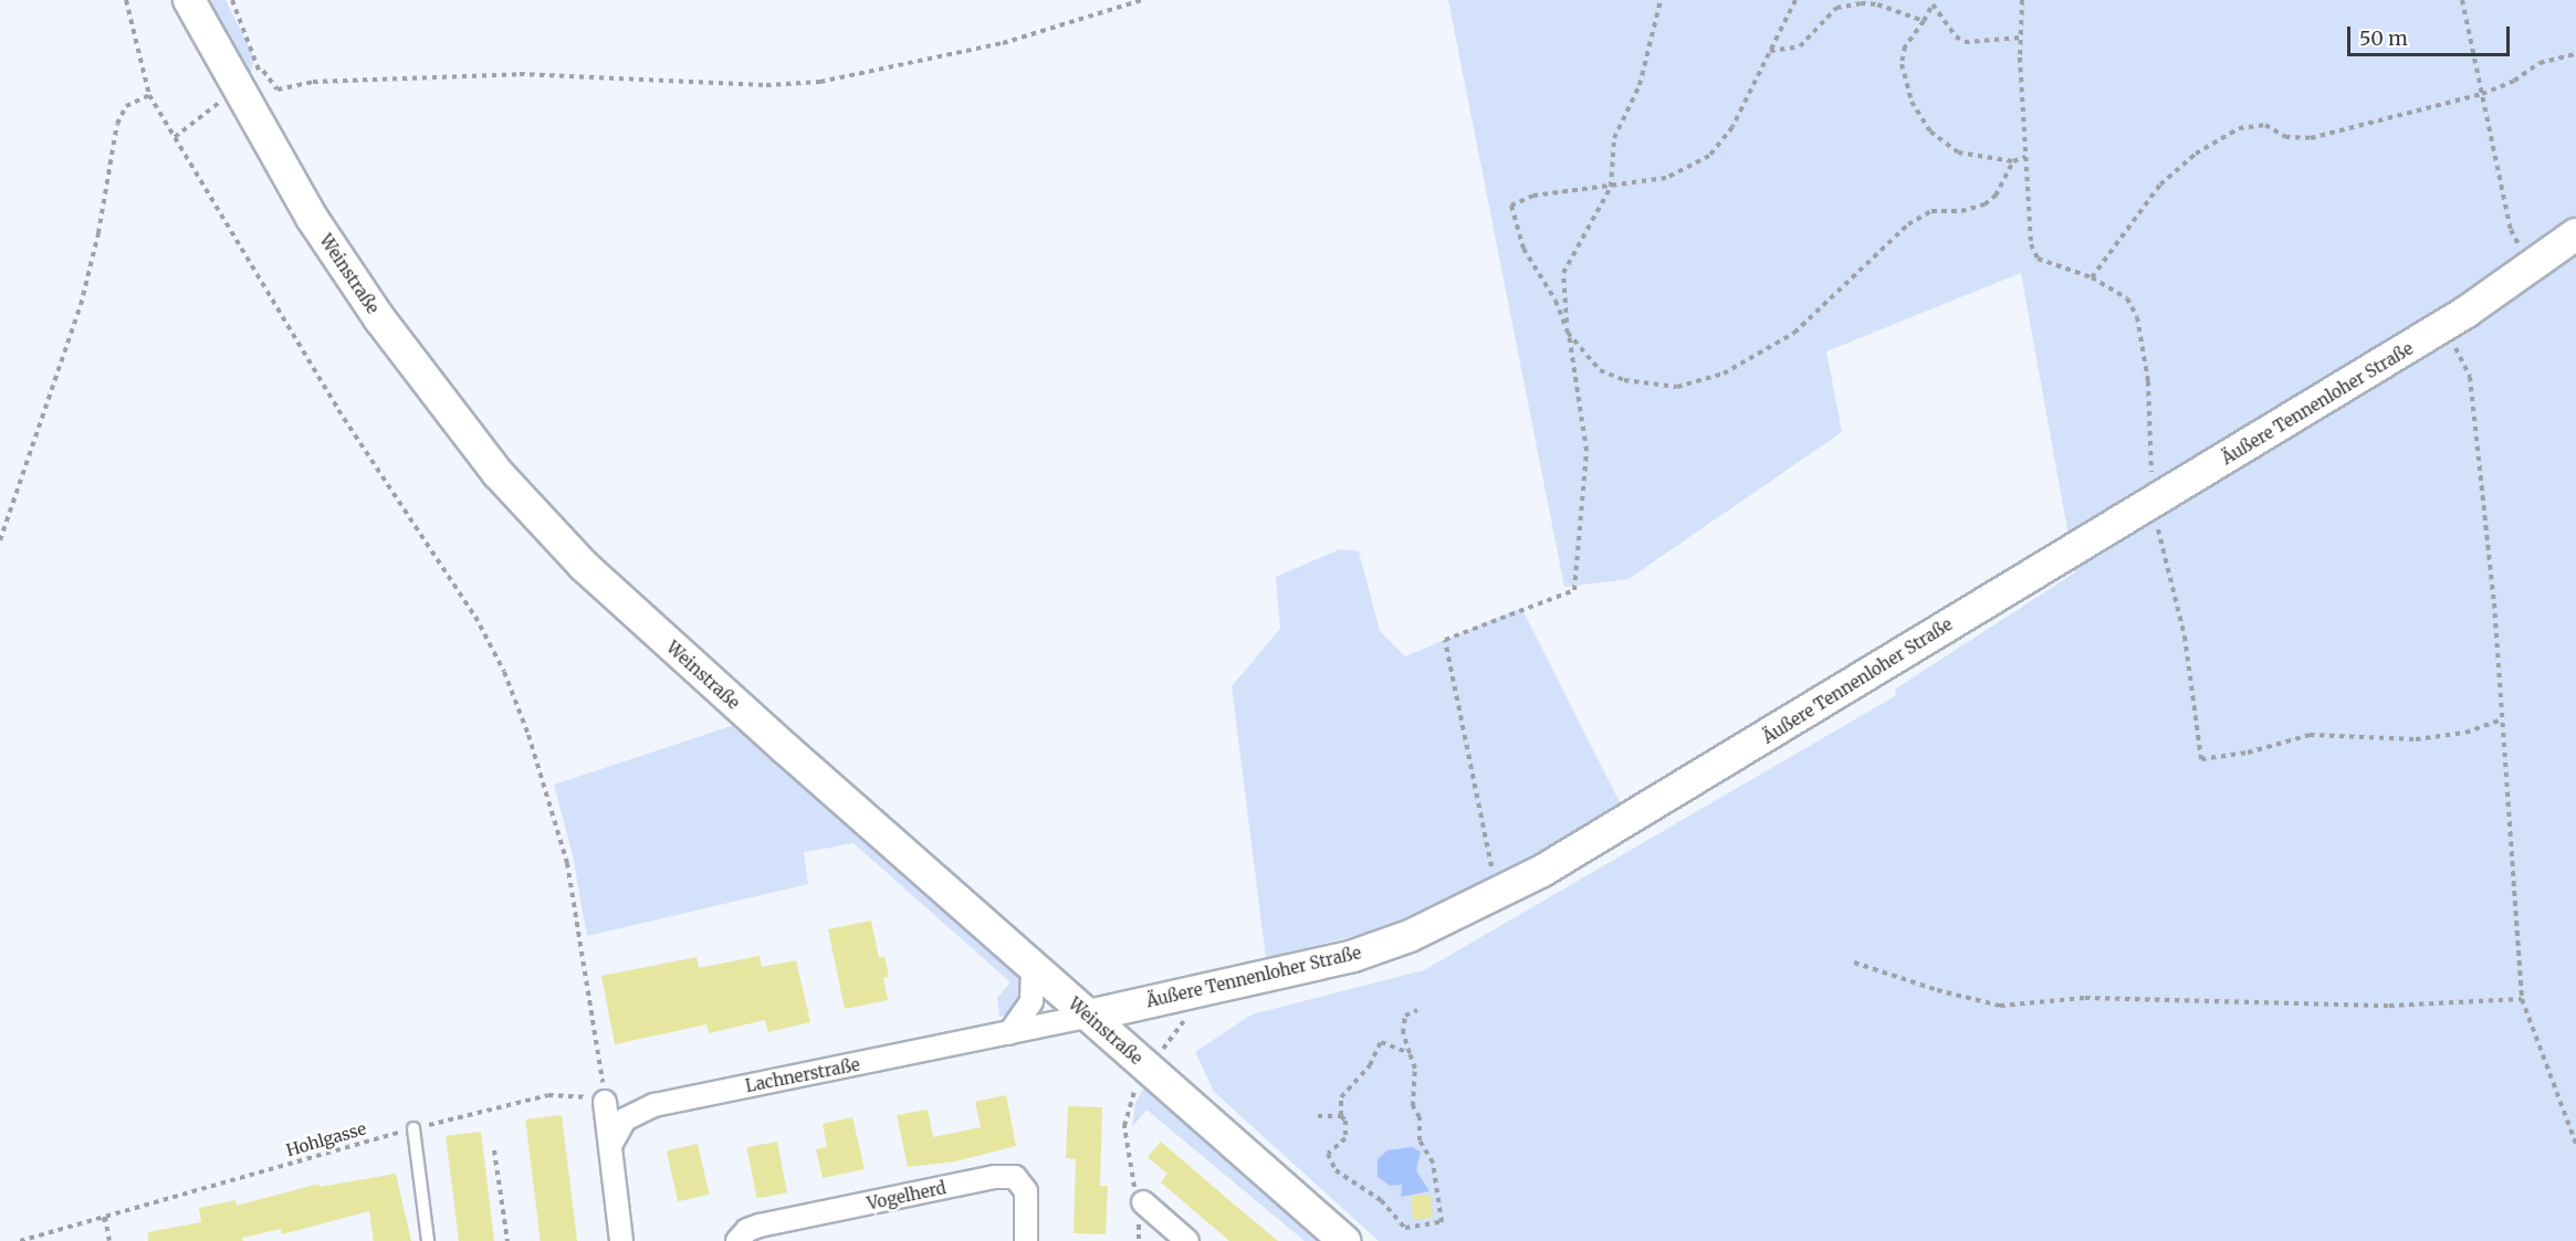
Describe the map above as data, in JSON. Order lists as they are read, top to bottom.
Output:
{
  "streets": {
    "main road": ["Weinstraße", "Äußere Tennenloher Straße"],
    "street": ["Lachnerstraße", "Vogelherd"],
    "path": ["Hohlgasse"]
  },
  "crossings": [
    ["Weinstraße", "Äußere Tennenloher Straße"],
    ["Weinstraße", "Lachnerstraße"],
    ["Äußere Tennenloher Straße", "Lachnerstraße"]
  ],
  "scale_bar": "50 m"
}
